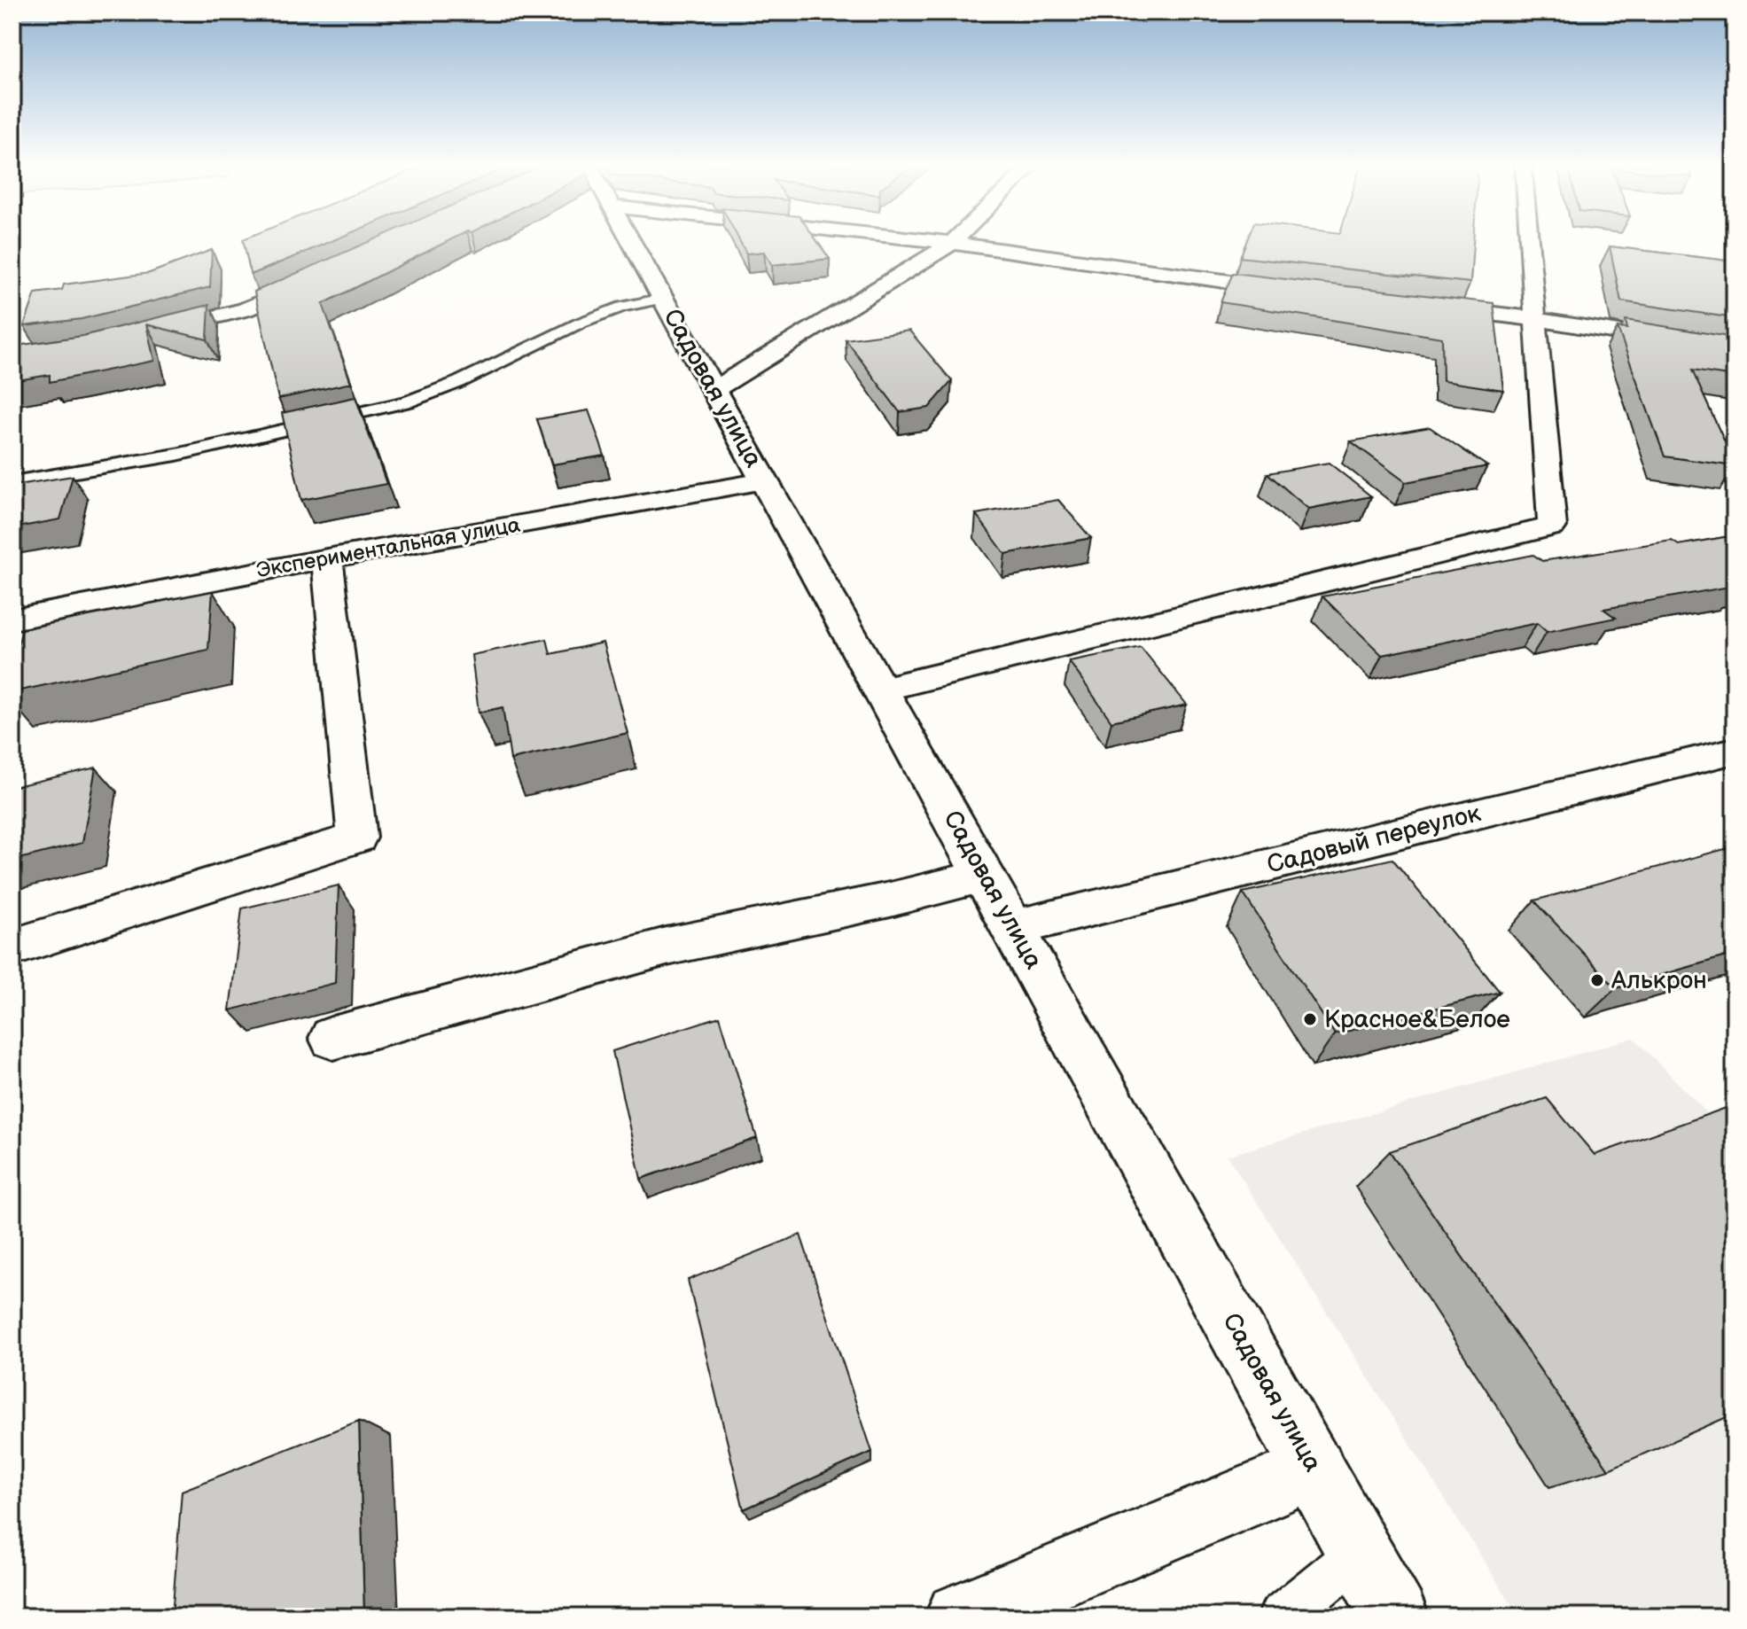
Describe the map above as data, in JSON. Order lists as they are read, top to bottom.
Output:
{
  "streets": {
    "street": ["Садовая улица", "Экспериментальная улица", "Садовый переулок"]
  },
  "crossings": [
    ["Садовая улица", "Экспериментальная улица"],
    ["Садовая улица", "Садовый переулок"]
  ],
  "places": ["Алькрон", "Красное&Белое"]
}
